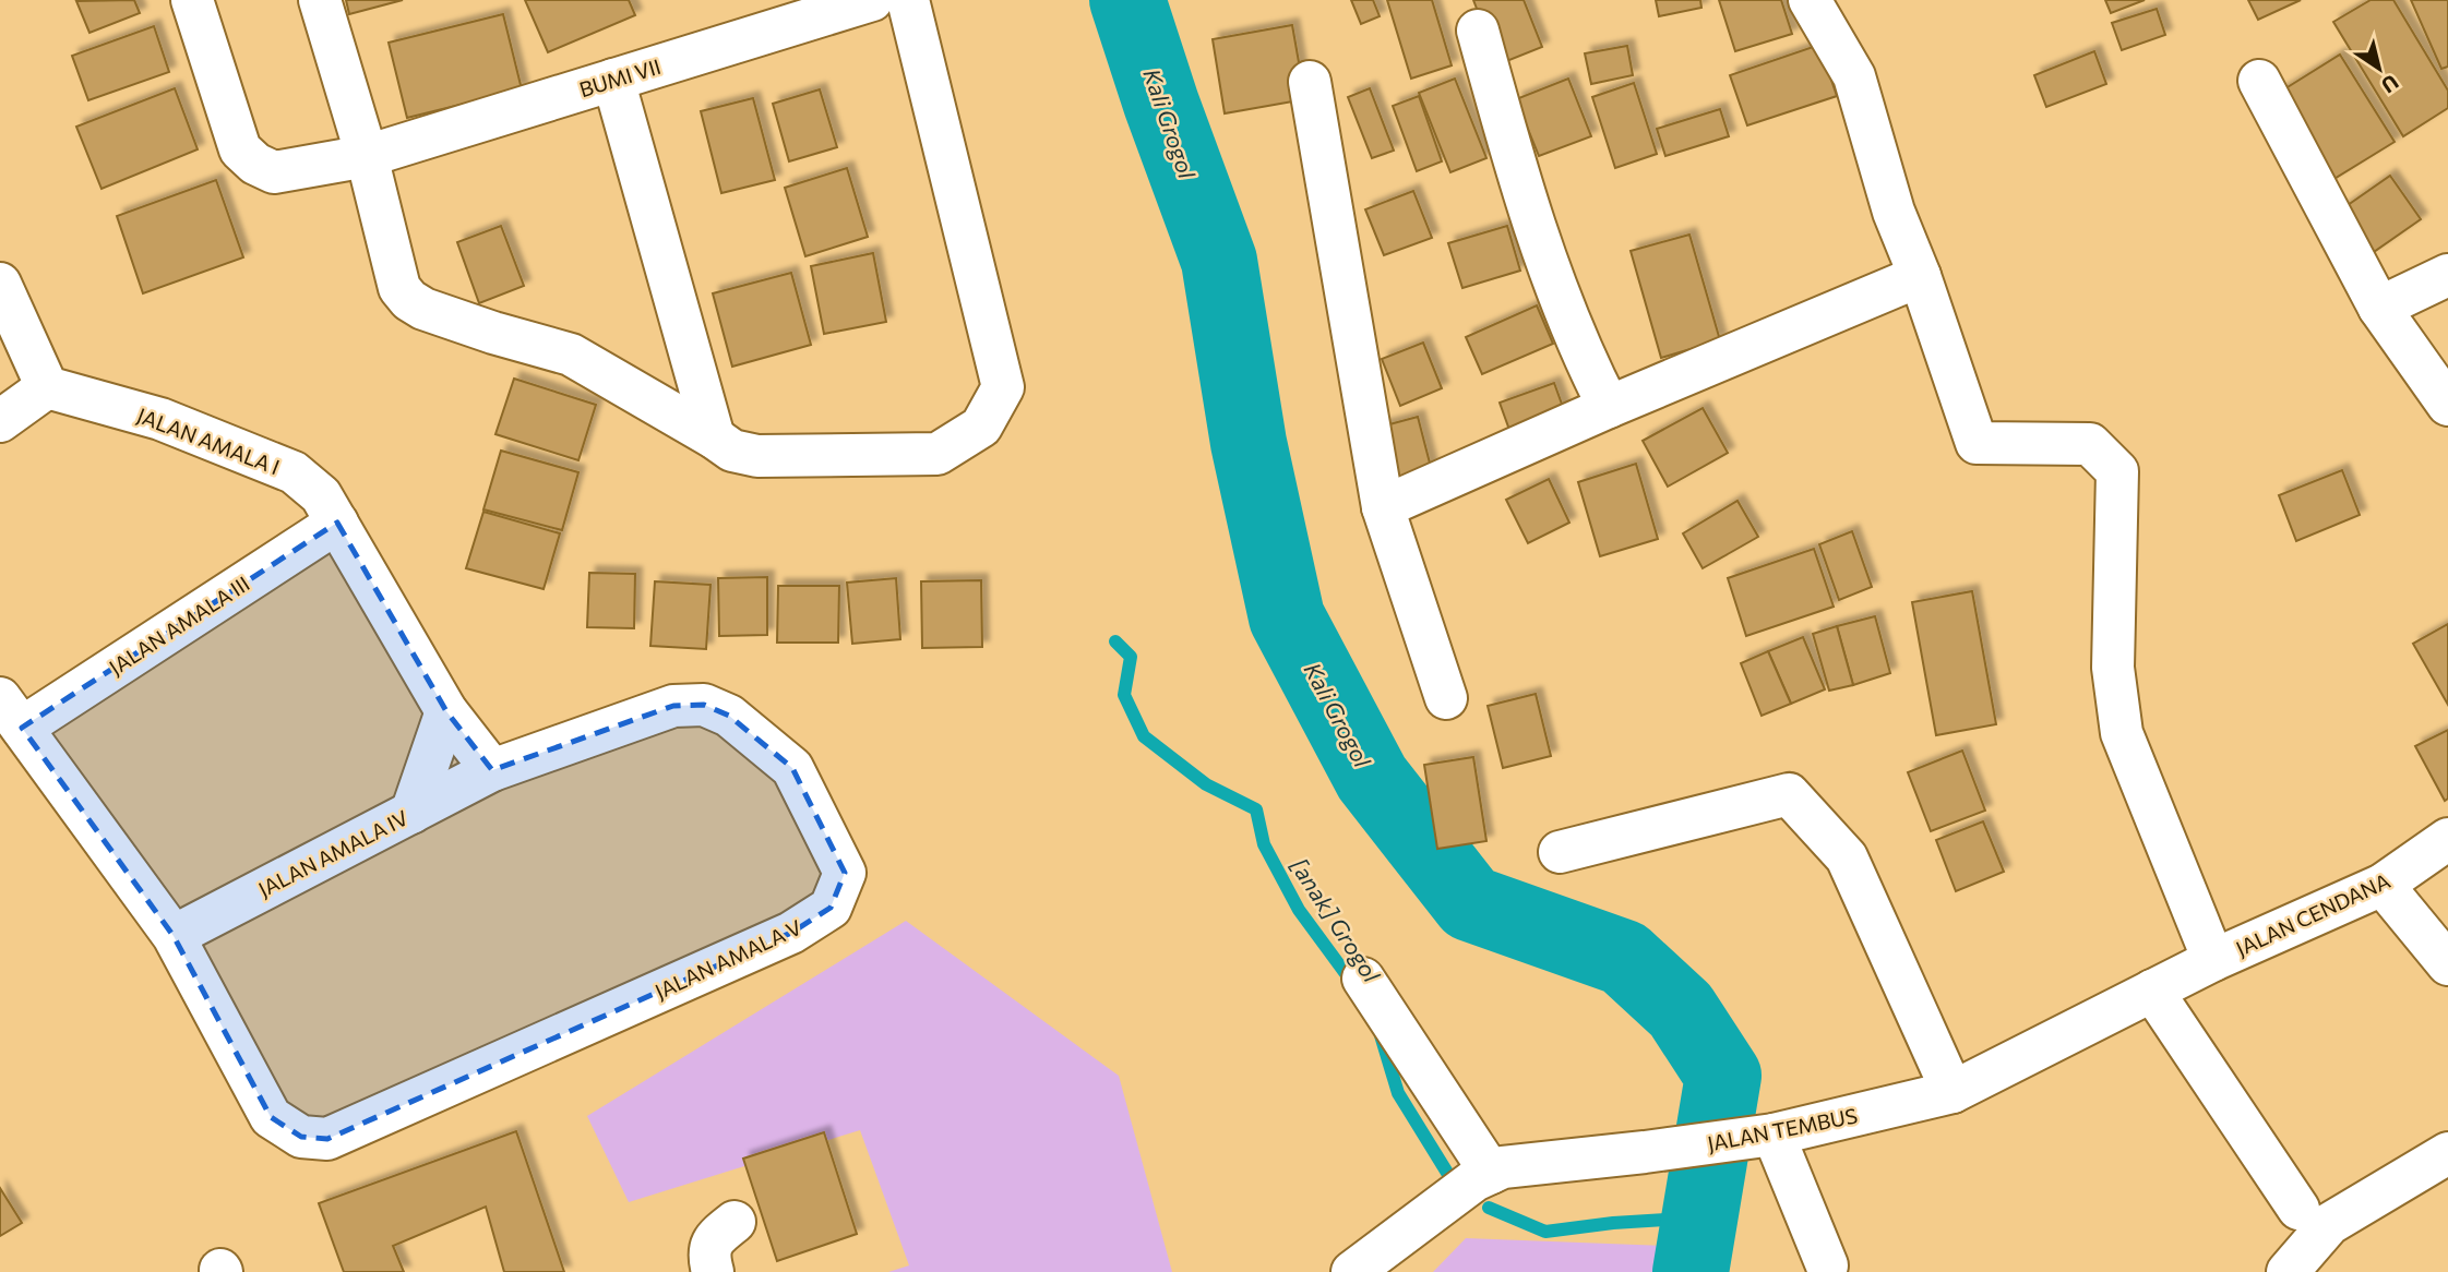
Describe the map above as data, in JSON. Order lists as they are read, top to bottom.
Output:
{
  "streets": {
    "street": [
      "BUMI VII",
      "JALAN AMALA I",
      "JALAN AMALA III",
      "JALAN AMALA IV",
      "JALAN CENDANA",
      "JALAN AMALA V",
      "JALAN TEMBUS"
    ]
  },
  "crossings": [
    ["JALAN AMALA I", "JALAN AMALA III"],
    ["JALAN AMALA I", "JALAN AMALA IV"],
    ["JALAN AMALA I", "JALAN AMALA V"],
    ["JALAN AMALA IV", "JALAN AMALA V"],
    ["JALAN CENDANA", "JALAN TEMBUS"]
  ],
  "water": ["Kali Grogol", "[anak] Grogol"],
  "north": "bottom right"
}
